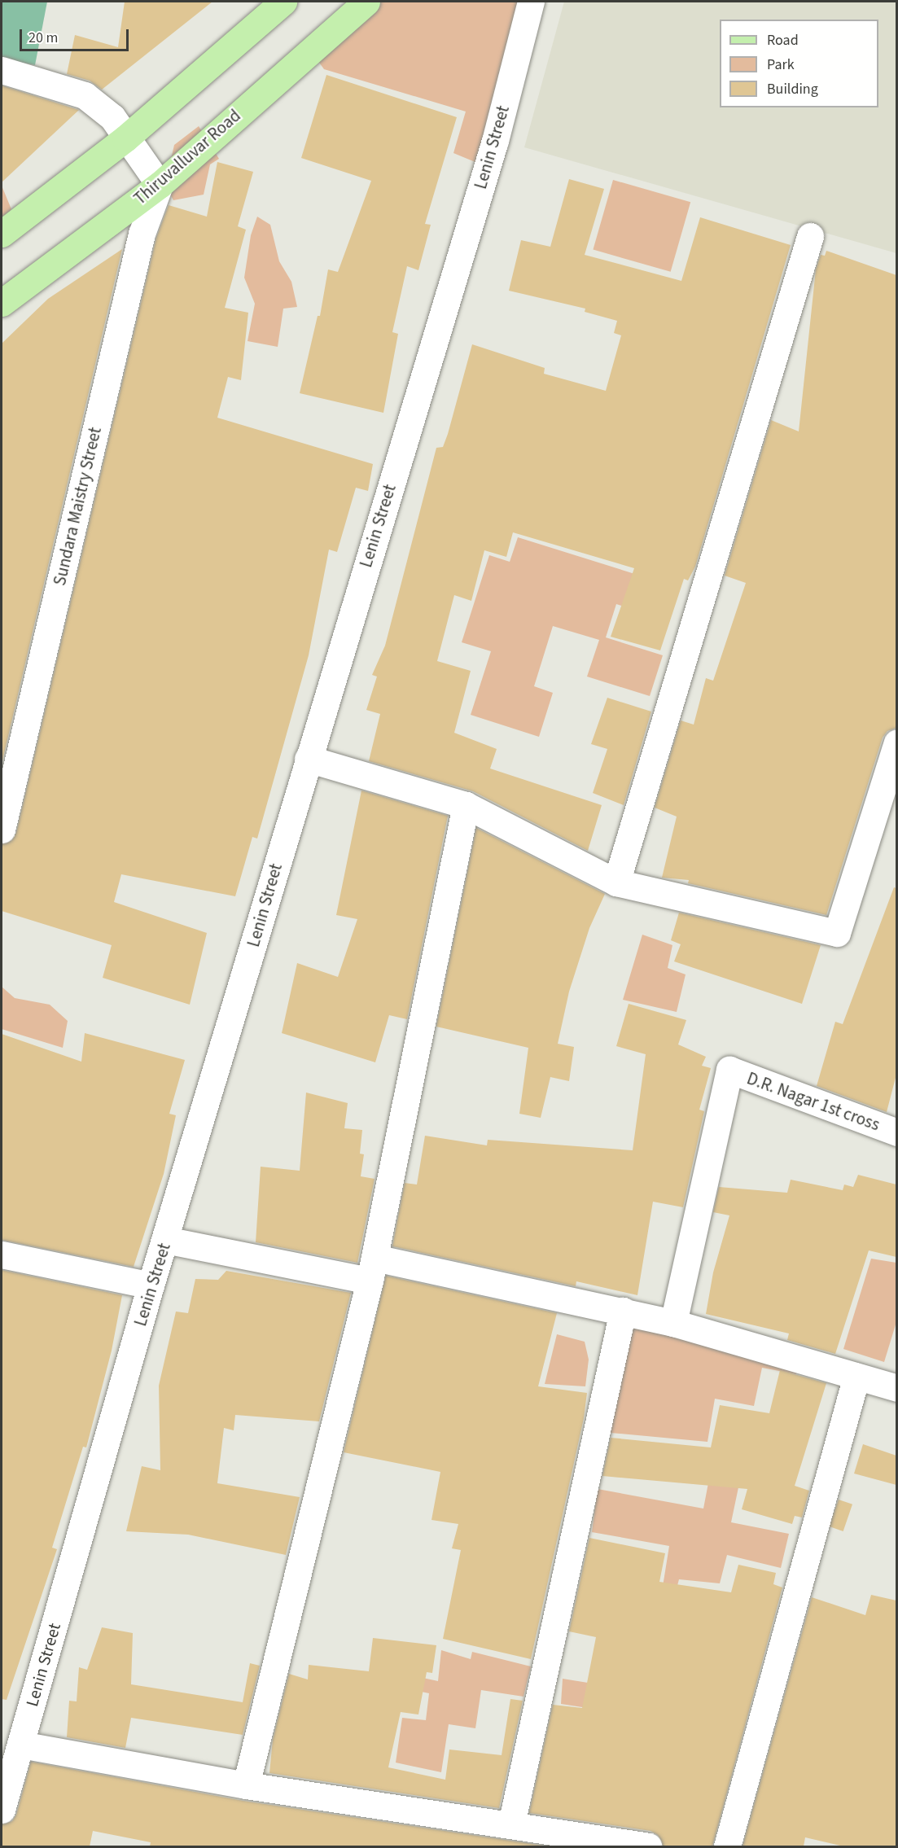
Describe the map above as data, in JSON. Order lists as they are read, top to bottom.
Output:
{
  "streets": {
    "main road": ["Thiruvalluvar Road"],
    "street": ["Lenin Street", "Sundara Maistry Street", "D.R. Nagar 1st cross"]
  },
  "crossings": [
    ["Thiruvalluvar Road", "Sundara Maistry Street"]
  ],
  "legend": ["Road", "Park", "Building"],
  "scale_bar": "20 m"
}
